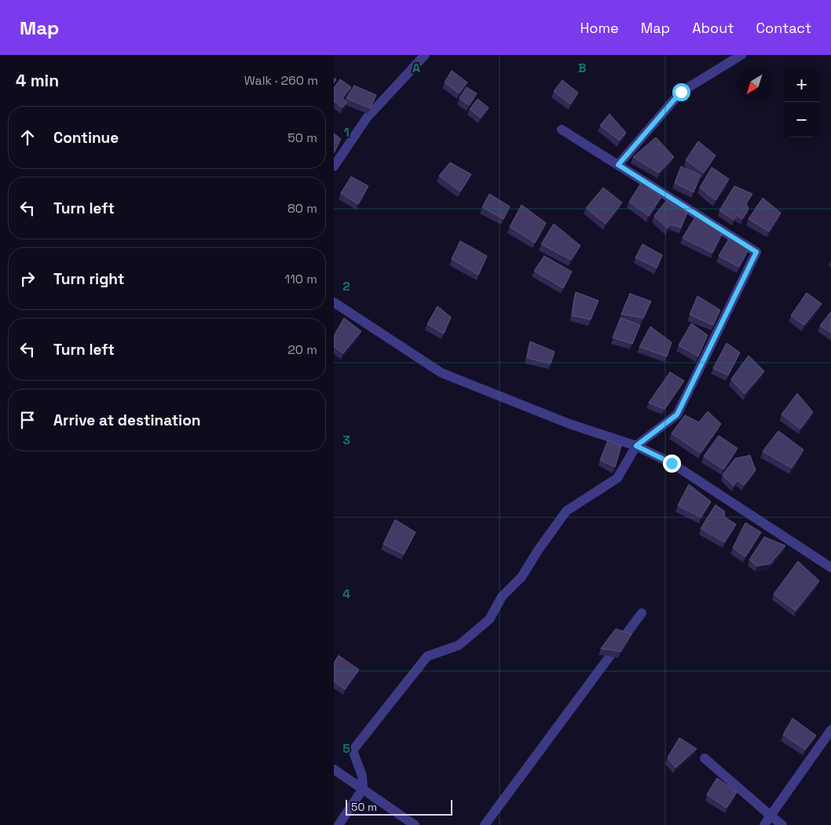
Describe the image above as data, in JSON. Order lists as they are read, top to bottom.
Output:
{
  "scale_bar": "50 m",
  "north": "bottom left",
  "page": {
    "header": "Map",
    "nav": [
      "Home",
      "Map",
      "About",
      "Contact"
    ],
    "heading": ["4 min", "Walk · 260 m"],
    "map_buttons": ["+", "−"],
    "list": [
      ["Continue", "50 m"],
      ["Turn left", "80 m"],
      ["Turn right", "110 m"],
      ["Turn left", "20 m"],
      "Arrive at destination"
    ],
    "scale": "50 m"
  },
  "grid": {
    "columns": ["A", "B"],
    "rows": [
      "1",
      "2",
      "3",
      "4",
      "5"
    ]
  }
}
